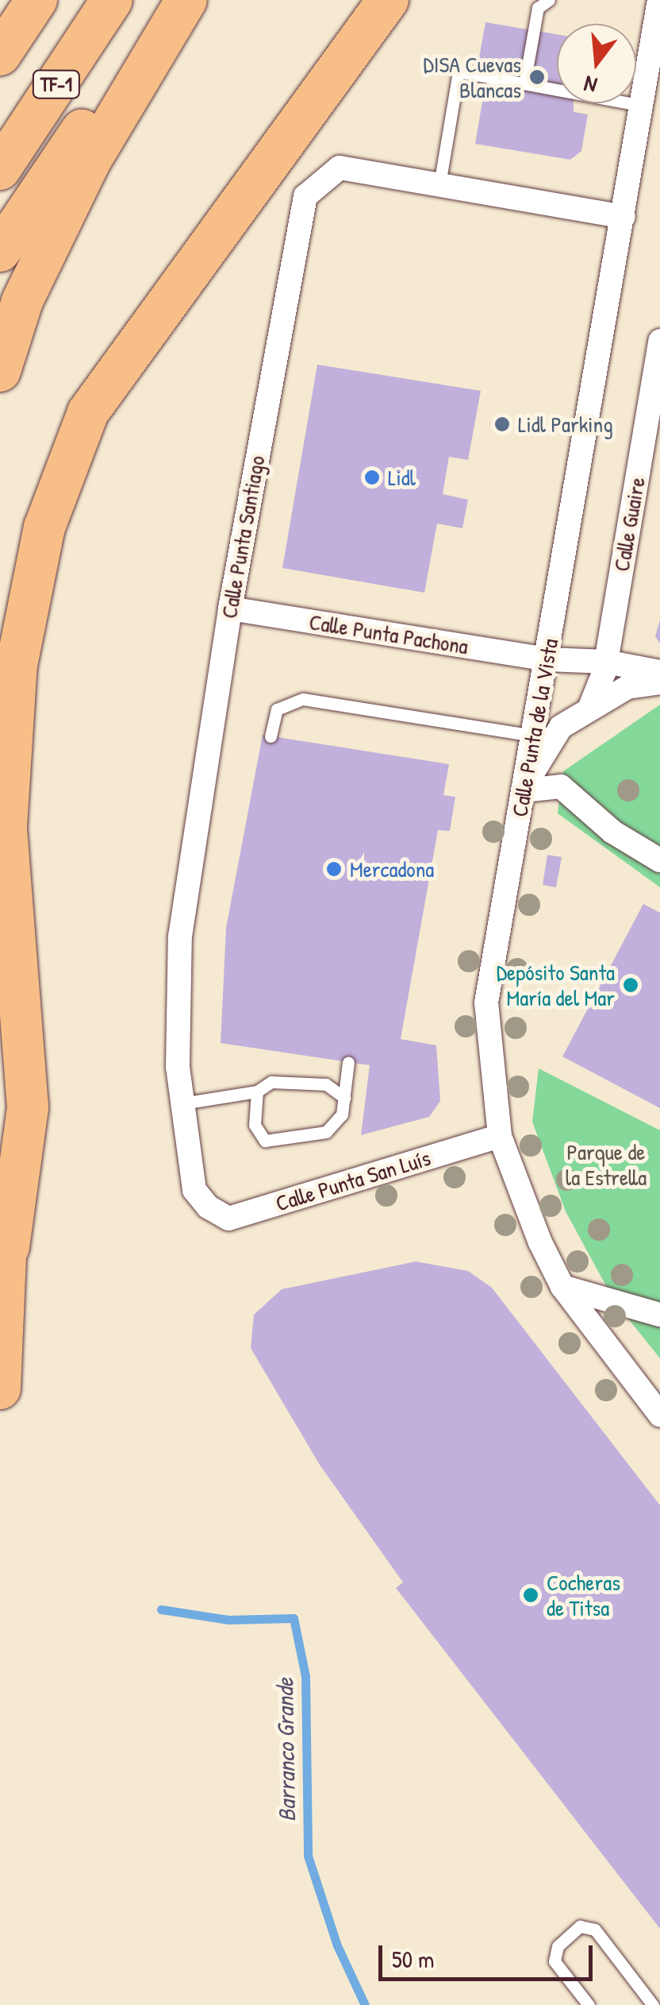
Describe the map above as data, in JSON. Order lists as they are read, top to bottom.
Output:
{
  "streets": {
    "highway": ["TF-1"],
    "street": [
      "Calle Guaire",
      "Calle Punta Santiago",
      "Calle Punta Pachona",
      "Calle Punta de la Vista",
      "Calle Punta San Luís"
    ]
  },
  "crossings": [
    ["Calle Guaire", "Calle Punta Pachona"],
    ["Calle Punta Santiago", "Calle Punta Pachona"],
    ["Calle Punta Santiago", "Calle Punta de la Vista"],
    ["Calle Punta Santiago", "Calle Punta San Luís"],
    ["Calle Punta Pachona", "Calle Punta de la Vista"],
    ["Calle Punta de la Vista", "Calle Punta San Luís"]
  ],
  "water": ["Barranco Grande"],
  "parks": ["Parque de la Estrella"],
  "places": [
    "DISA Cuevas Blancas",
    "Lidl Parking",
    "Lidl",
    "Mercadona",
    "Depósito Santa María del Mar",
    "Cocheras de Titsa"
  ],
  "scale_bar": "50 m",
  "north": "bottom"
}
